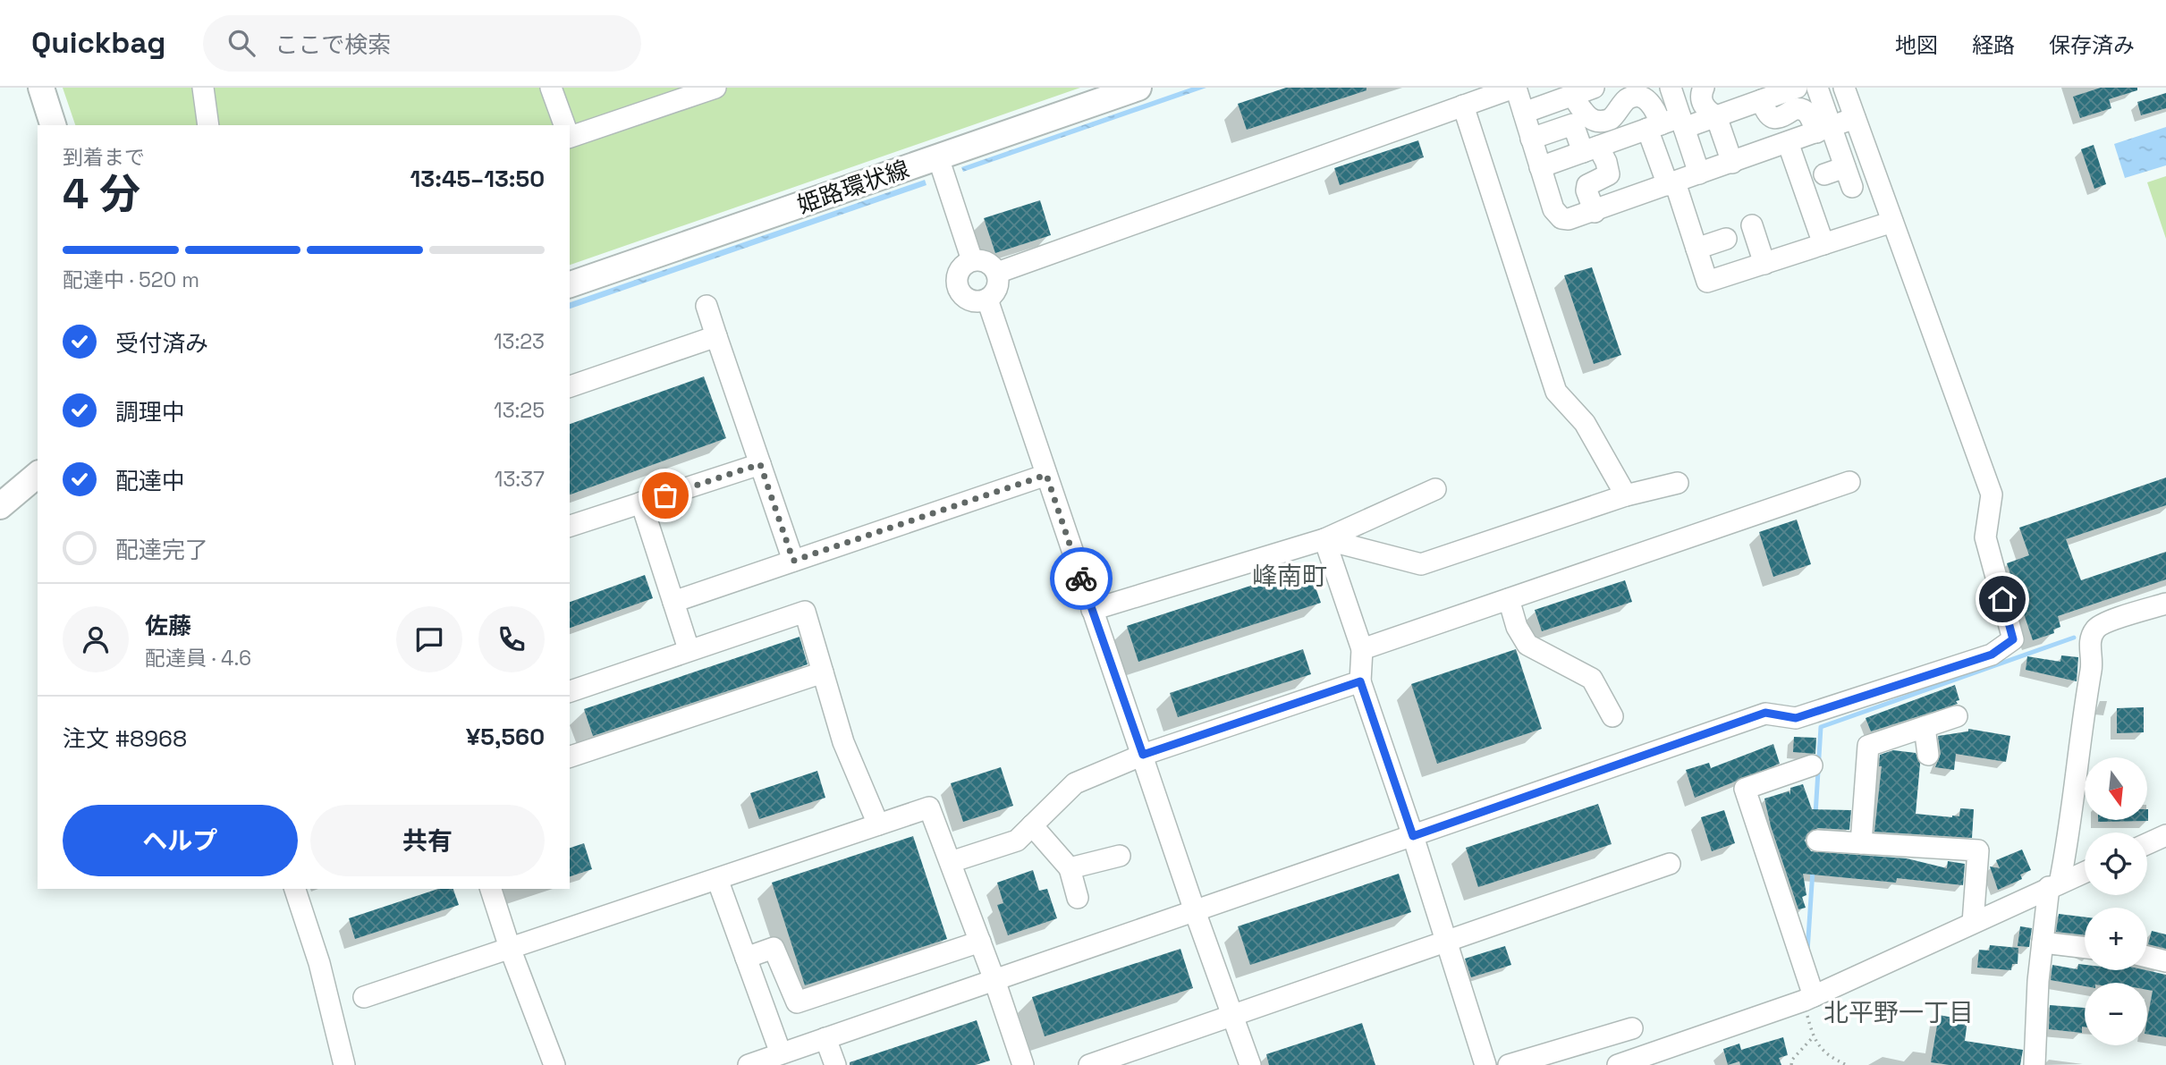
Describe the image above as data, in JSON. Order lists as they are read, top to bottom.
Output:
{
  "streets": {
    "main road": ["姫路環状線"]
  },
  "districts": ["峰南町", "北平野一丁目"],
  "north": "bottom",
  "page": {
    "header": "Quickbag",
    "search": "ここで検索",
    "nav": ["地図", "経路", "保存済み"],
    "heading": ["4 分", "到着まで", "13:45–13:50"],
    "panel": [
      "佐藤",
      "配達員 · 4.6",
      "注文 #8968",
      "¥5,560"
    ],
    "bar": "配達中 · 520 m",
    "list": [
      ["受付済み", "13:23"],
      ["調理中", "13:25"],
      ["配達中", "13:37"],
      "配達完了"
    ],
    "map_buttons": ["+", "−"],
    "buttons": ["ヘルプ", "共有"]
  }
}
